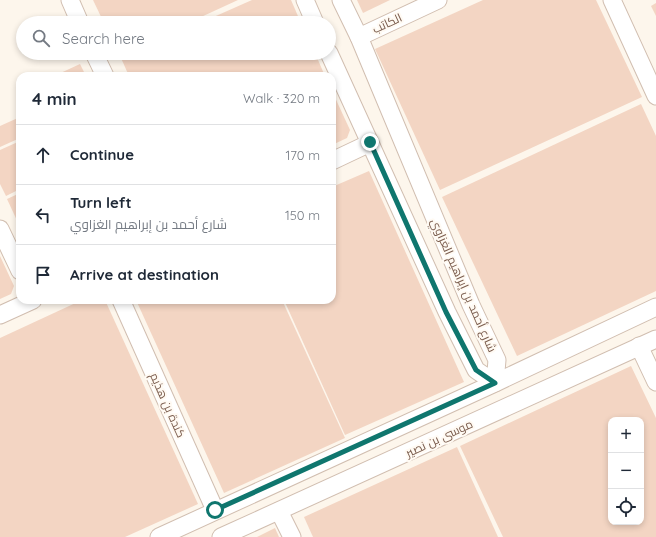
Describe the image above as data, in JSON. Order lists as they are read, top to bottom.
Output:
{
  "streets": {
    "street": [
      "الكاتب",
      "شارع أحمد بن إبراهيم الغزاوي",
      "كندة بن هذيم",
      "موسى بن نصير"
    ]
  },
  "crossings": [
    ["الكاتب", "شارع أحمد بن إبراهيم الغزاوي"]
  ],
  "page": {
    "search": "Search here",
    "heading": ["4 min", "Walk · 320 m"],
    "list": [
      ["Continue", "170 m"],
      ["Turn left", "شارع أحمد بن إبراهيم الغزاوي", "150 m"],
      "Arrive at destination"
    ],
    "map_buttons": ["+", "−"]
  }
}
